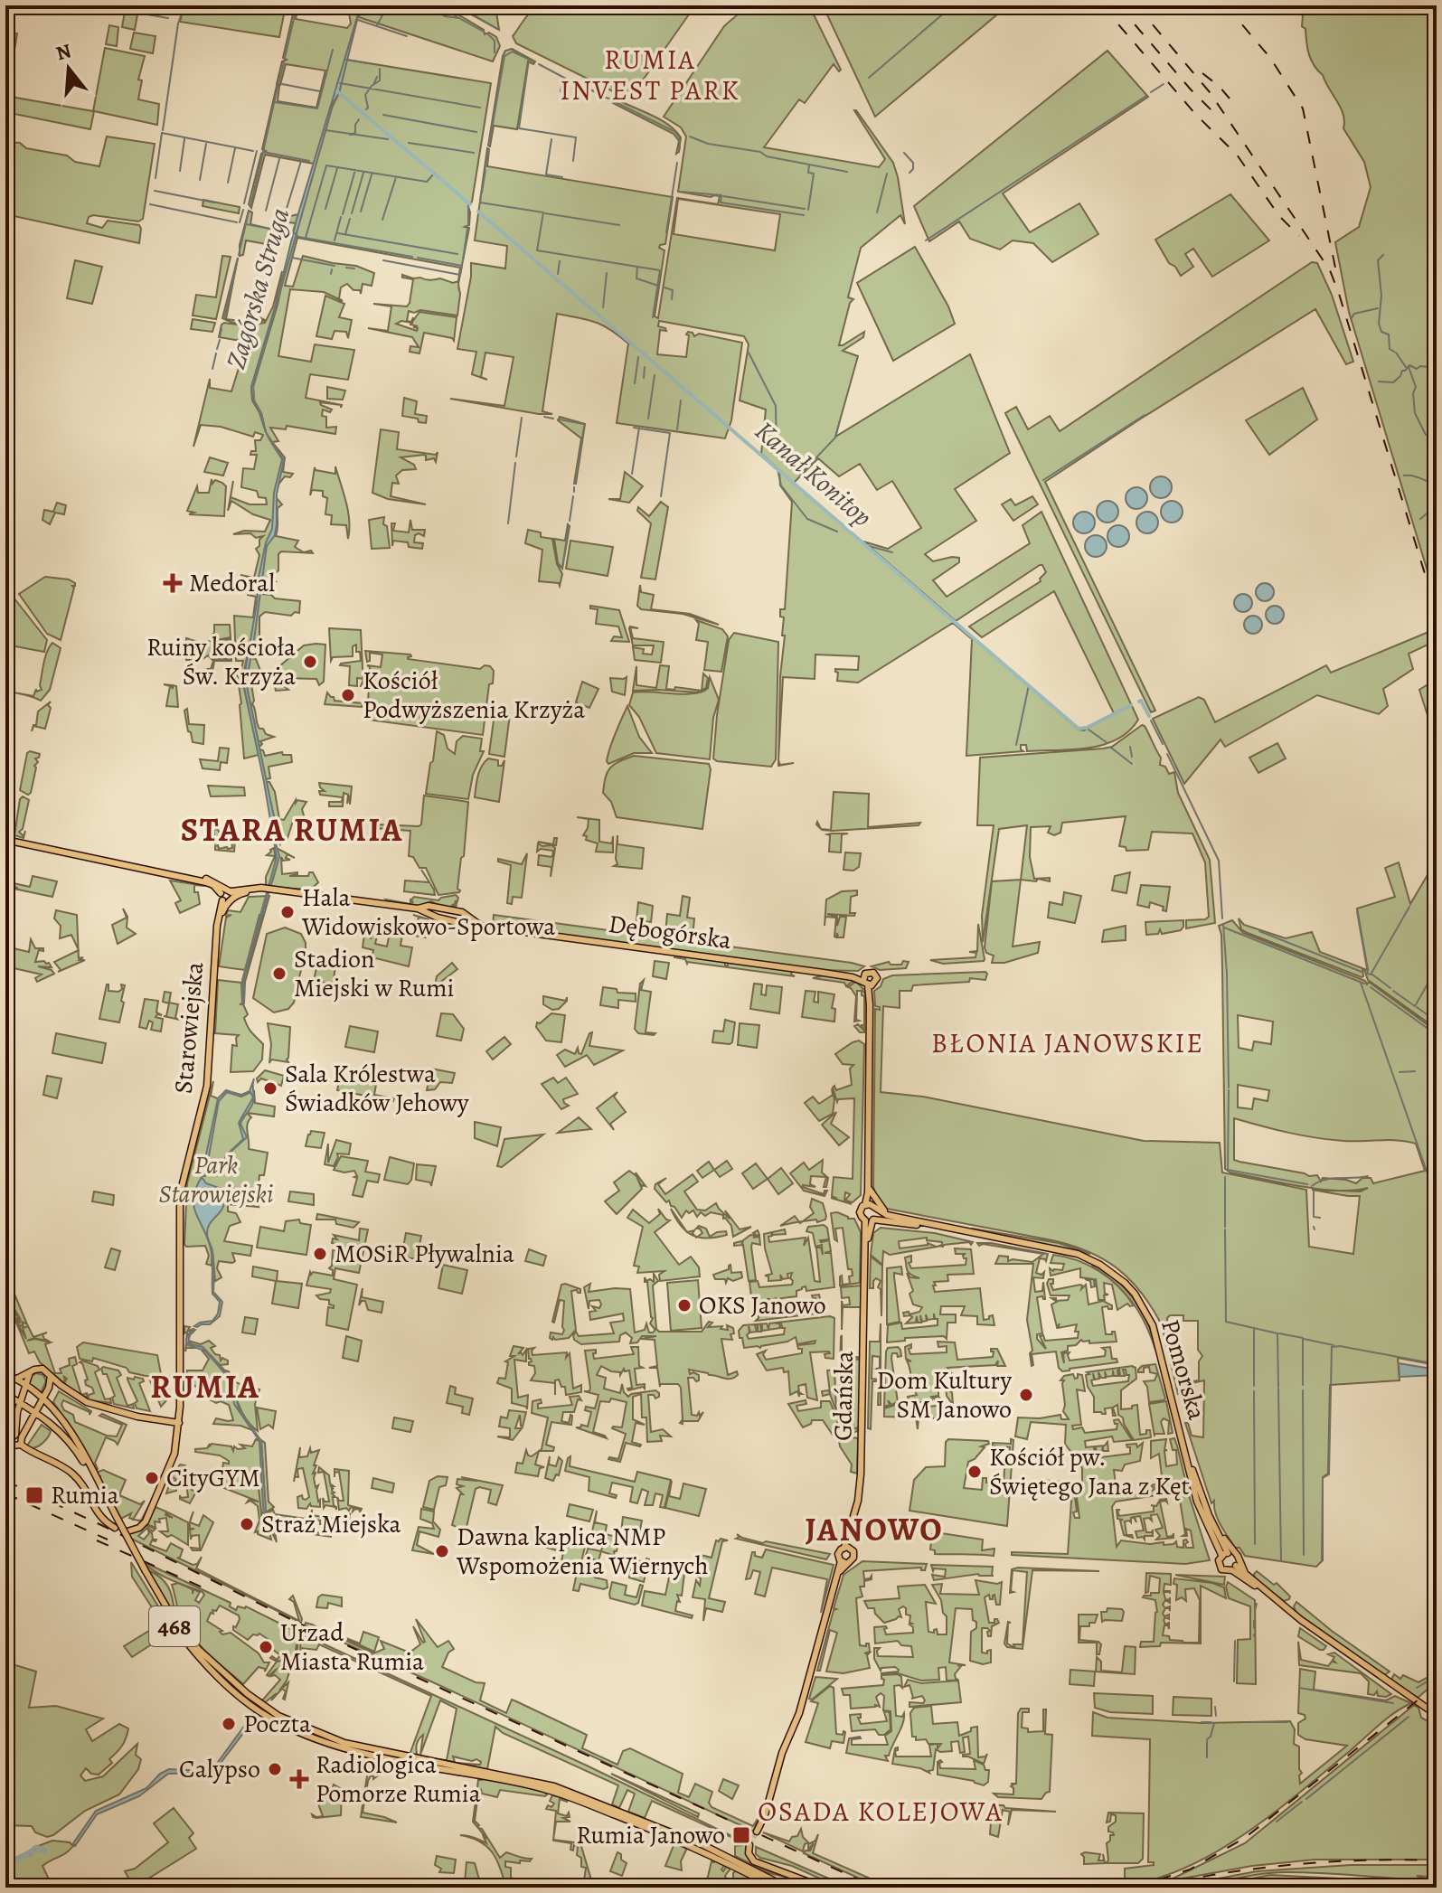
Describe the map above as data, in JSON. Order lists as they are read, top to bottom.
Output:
{
  "streets": {
    "main road": [
      "Dębogórska",
      "Starowiejska",
      "Pomorska",
      "Gdańska",
      "468"
    ]
  },
  "crossings": [
    ["Pomorska", "Gdańska"]
  ],
  "districts": [
    "RUMIA INVEST PARK",
    "STARA RUMIA",
    "BŁONIA JANOWSKIE",
    "RUMIA",
    "JANOWO",
    "OSADA KOLEJOWA"
  ],
  "water": ["Zagórska Struga", "Kanał Konitop"],
  "parks": ["Park Starowiejski"],
  "places": {
    "health": ["Medoral", "Radiologica Pomorze Rumia"],
    "other": [
      "Ruiny kościoła Św. Krzyża",
      "Kościół Podwyższenia Krzyża",
      "Hala Widowiskowo-Sportowa",
      "Stadion Miejski w Rumi",
      "Sala Królestwa Świadków Jehowy",
      "MOSiR Pływalnia",
      "OKS Janowo",
      "Dom Kultury SM Janowo",
      "Kościół pw. Świętego Jana z Kęt",
      "CityGYM",
      "Straż Miejska",
      "Dawna kaplica NMP Wspomożenia Wiernych",
      "Urzad Miasta Rumia",
      "Poczta",
      "Calypso"
    ],
    "transit": ["Rumia", "Rumia Janowo"]
  },
  "north": "top"
}
